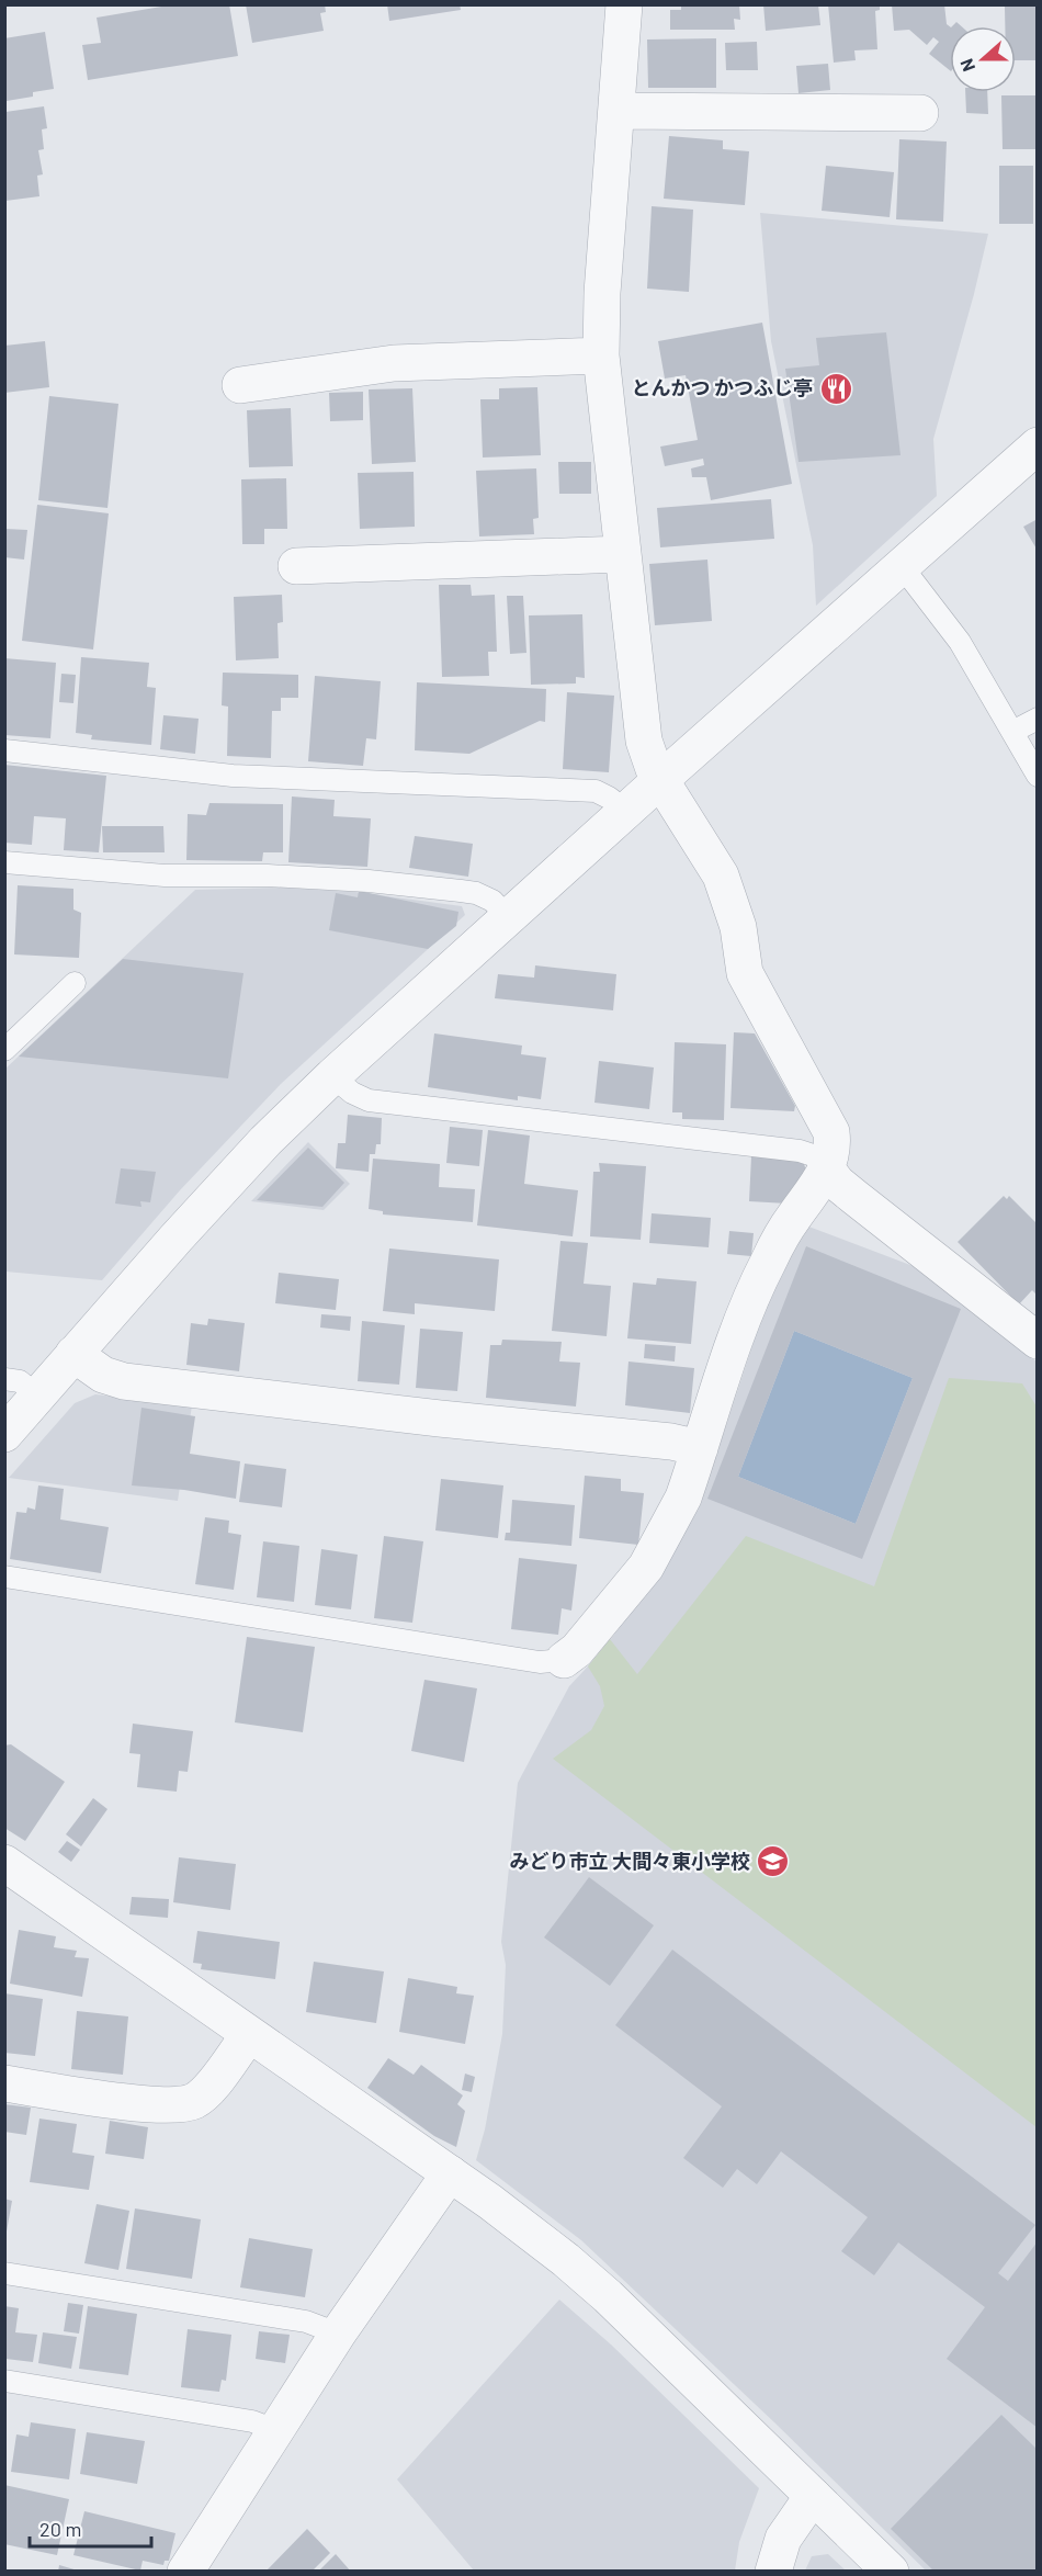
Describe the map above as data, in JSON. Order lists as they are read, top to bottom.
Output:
{
  "places": {
    "restaurant": ["とんかつ かつふじ亭"],
    "school or university": ["みどり市立 大間々東小学校"]
  },
  "scale_bar": "20 m",
  "north": "left"
}
